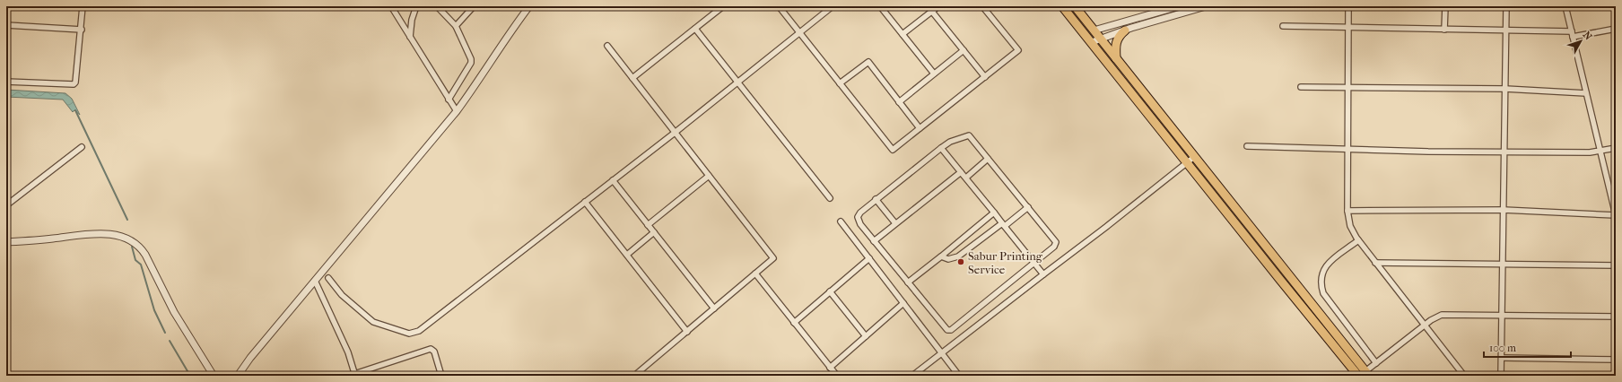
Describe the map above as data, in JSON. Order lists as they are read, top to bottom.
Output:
{
  "places": ["Sabur Printing Service"],
  "scale_bar": "100 m",
  "north": "top right"
}
